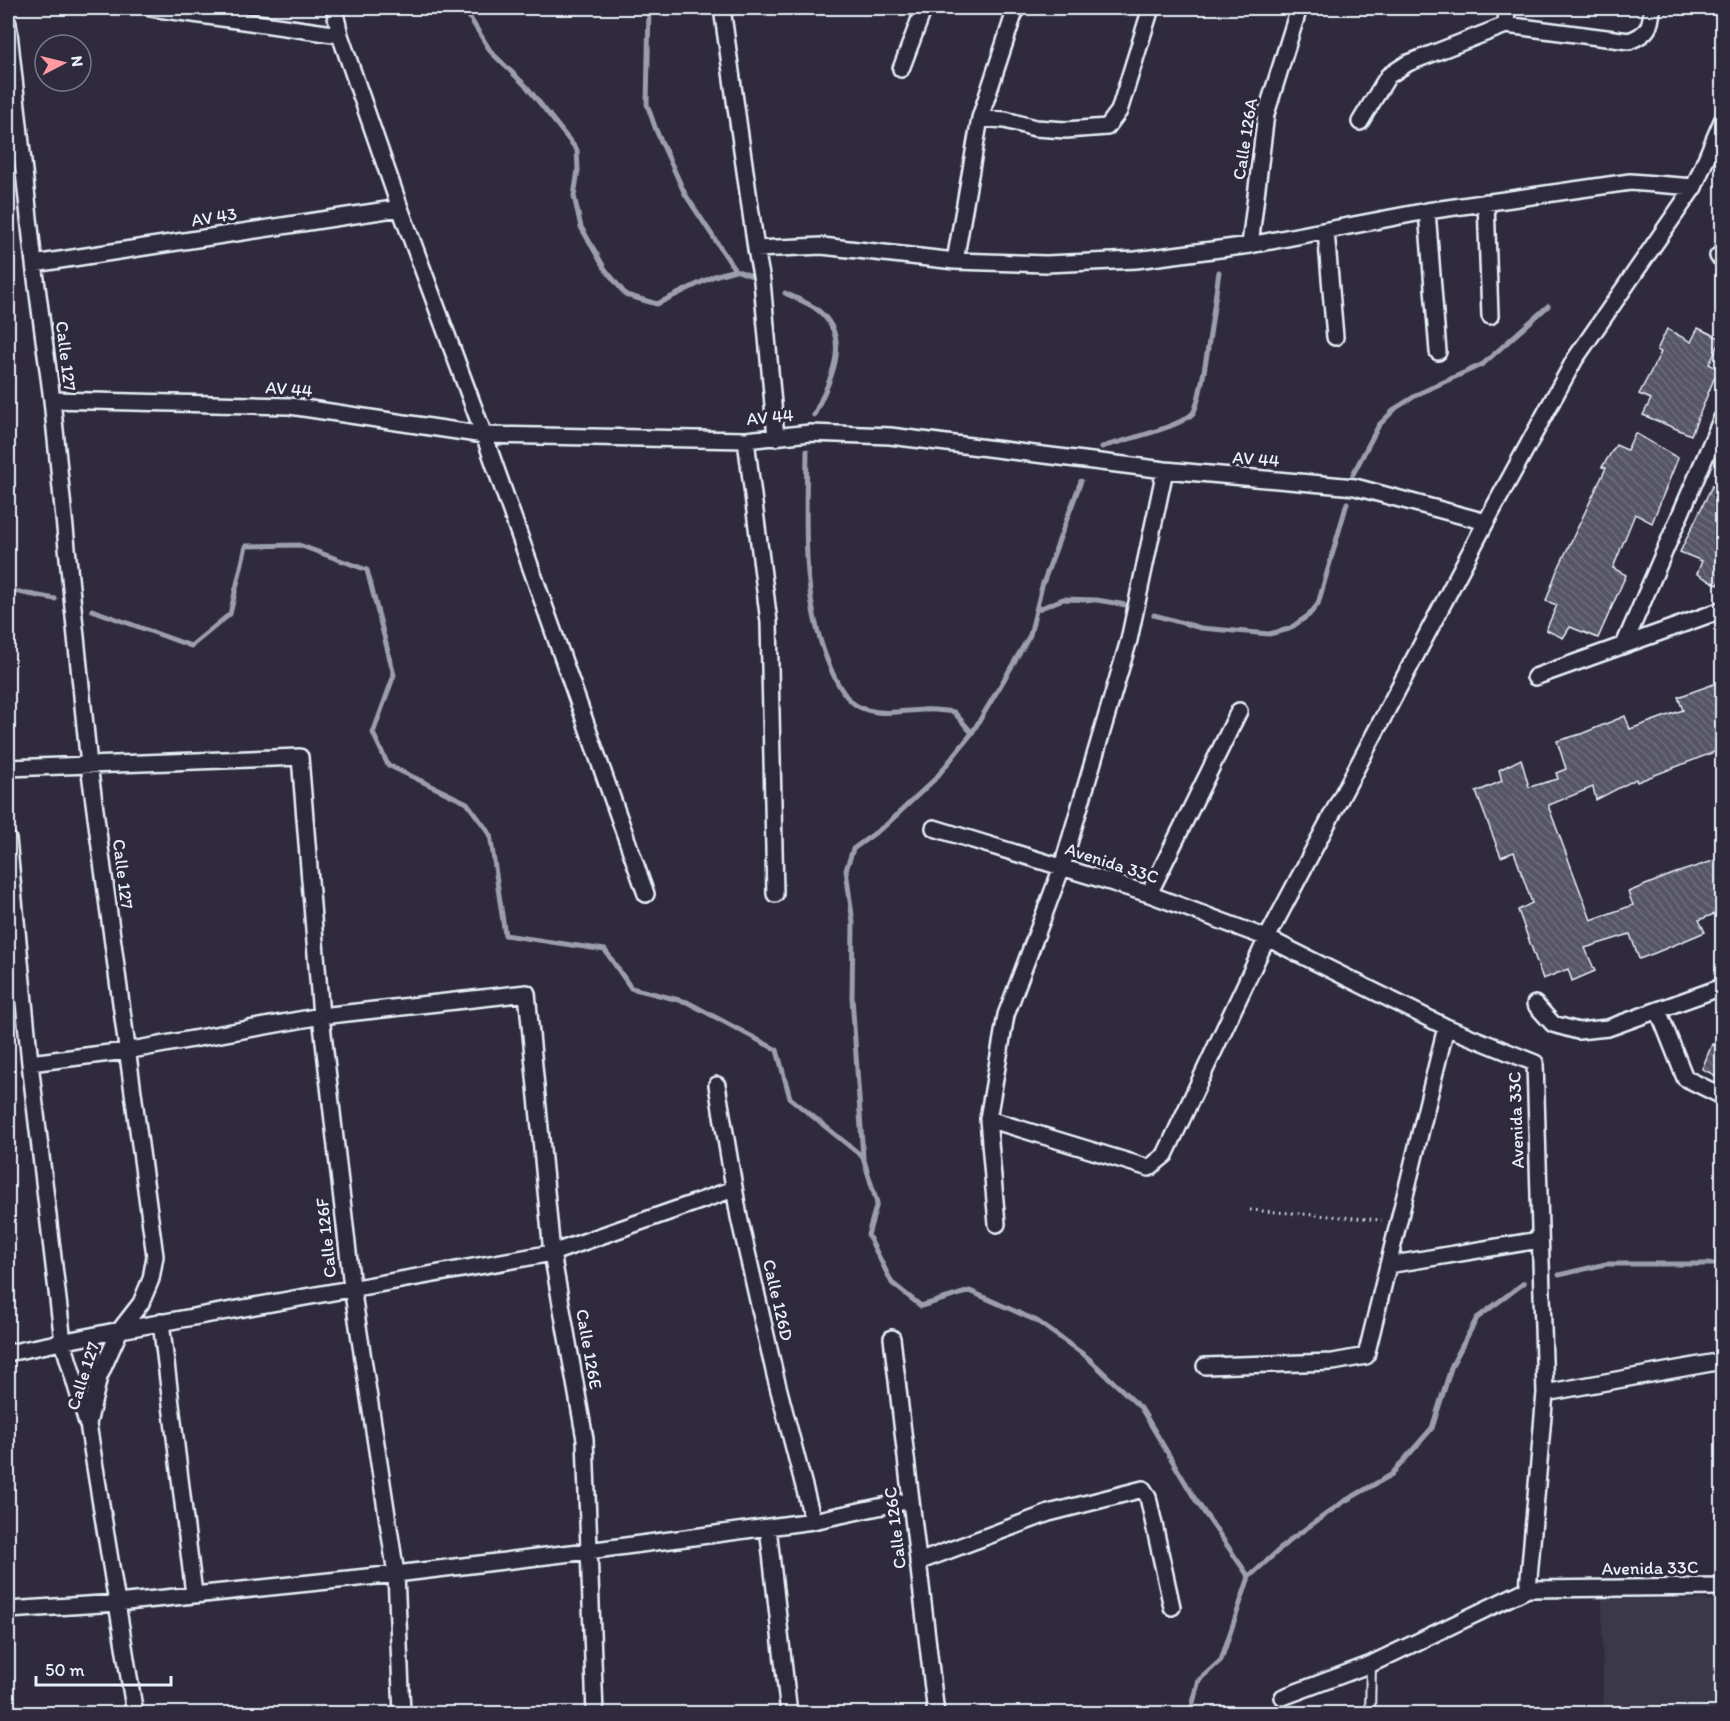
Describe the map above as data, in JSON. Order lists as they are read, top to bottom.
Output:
{
  "streets": {
    "street": [
      "Calle 126A",
      "AV 43",
      "Calle 127",
      "AV 44",
      "Avenida 33C",
      "Calle 126F",
      "Calle 126D",
      "Calle 126E",
      "Calle 126C"
    ]
  },
  "crossings": [
    ["AV 43", "Calle 127"],
    ["Calle 127", "AV 44"],
    ["Calle 127", "Calle 126F"],
    ["Calle 126F", "Calle 126E"]
  ],
  "scale_bar": "50 m",
  "north": "right"
}
